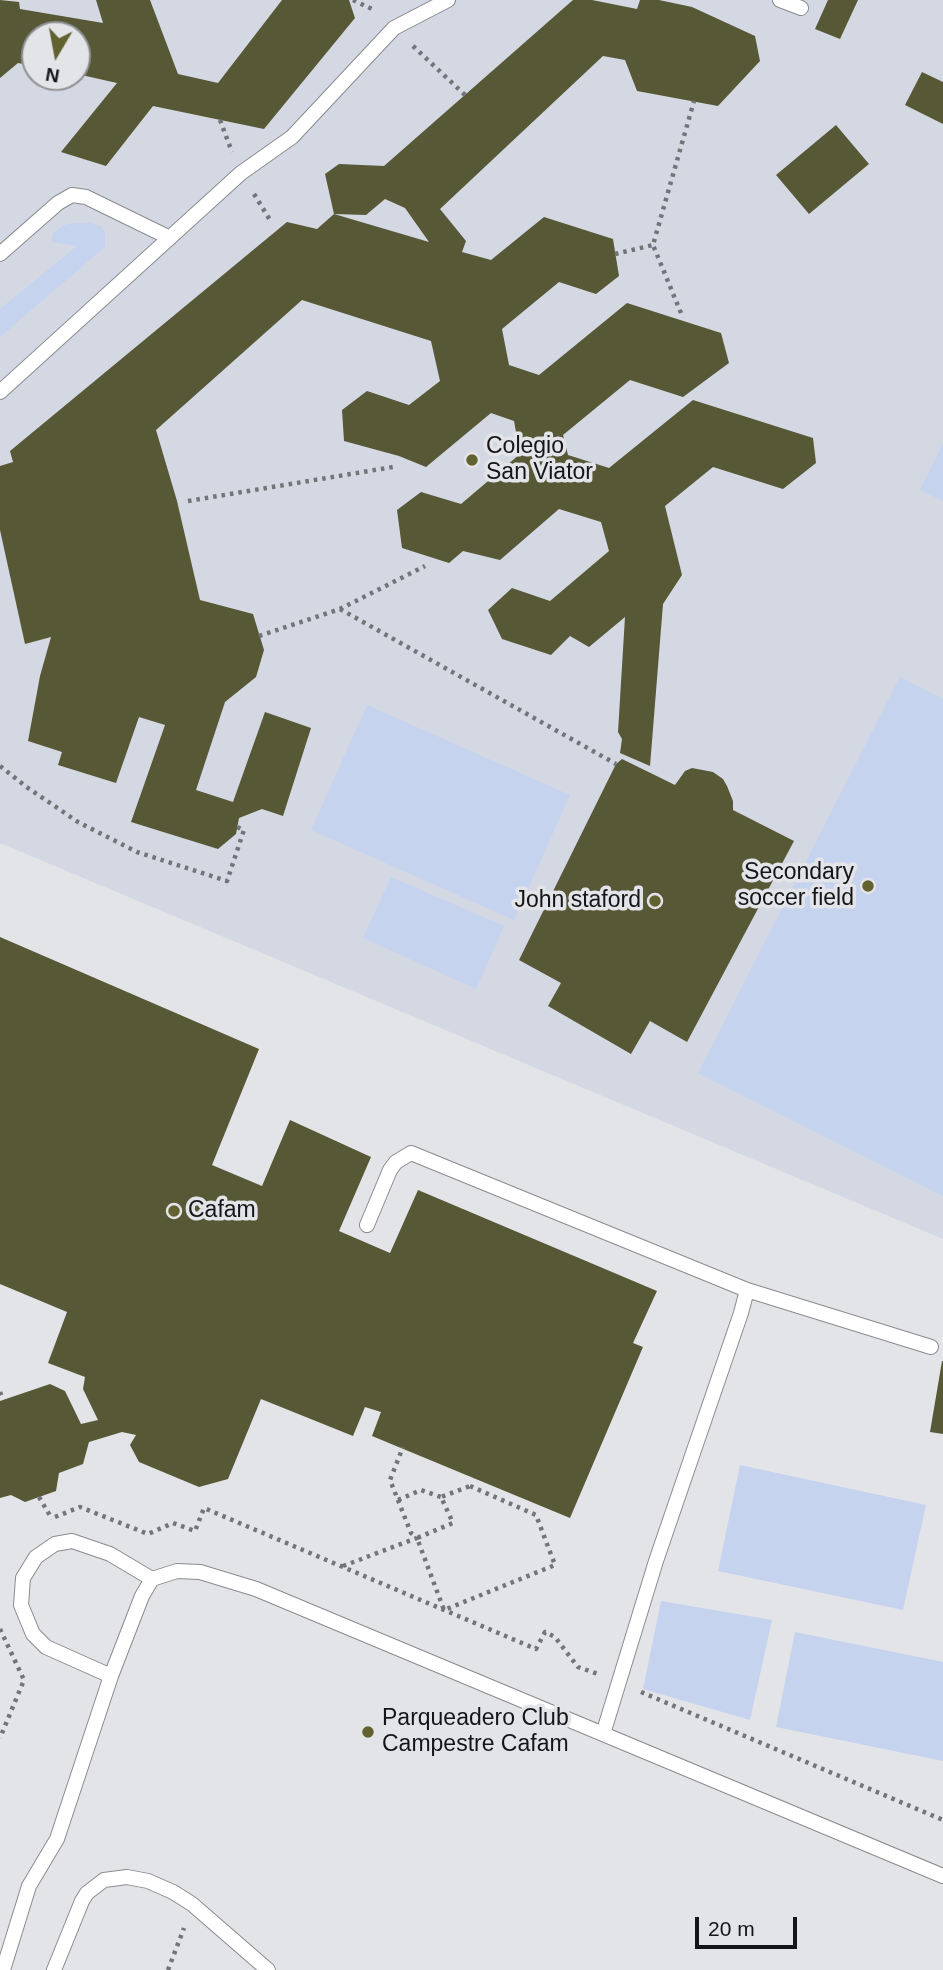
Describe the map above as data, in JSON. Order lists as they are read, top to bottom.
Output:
{
  "places": [
    "Colegio San Viator",
    "Secondary soccer field",
    "John staford",
    "Cafam",
    "Parqueadero Club Campestre Cafam"
  ],
  "scale_bar": "20 m",
  "north": "bottom"
}
